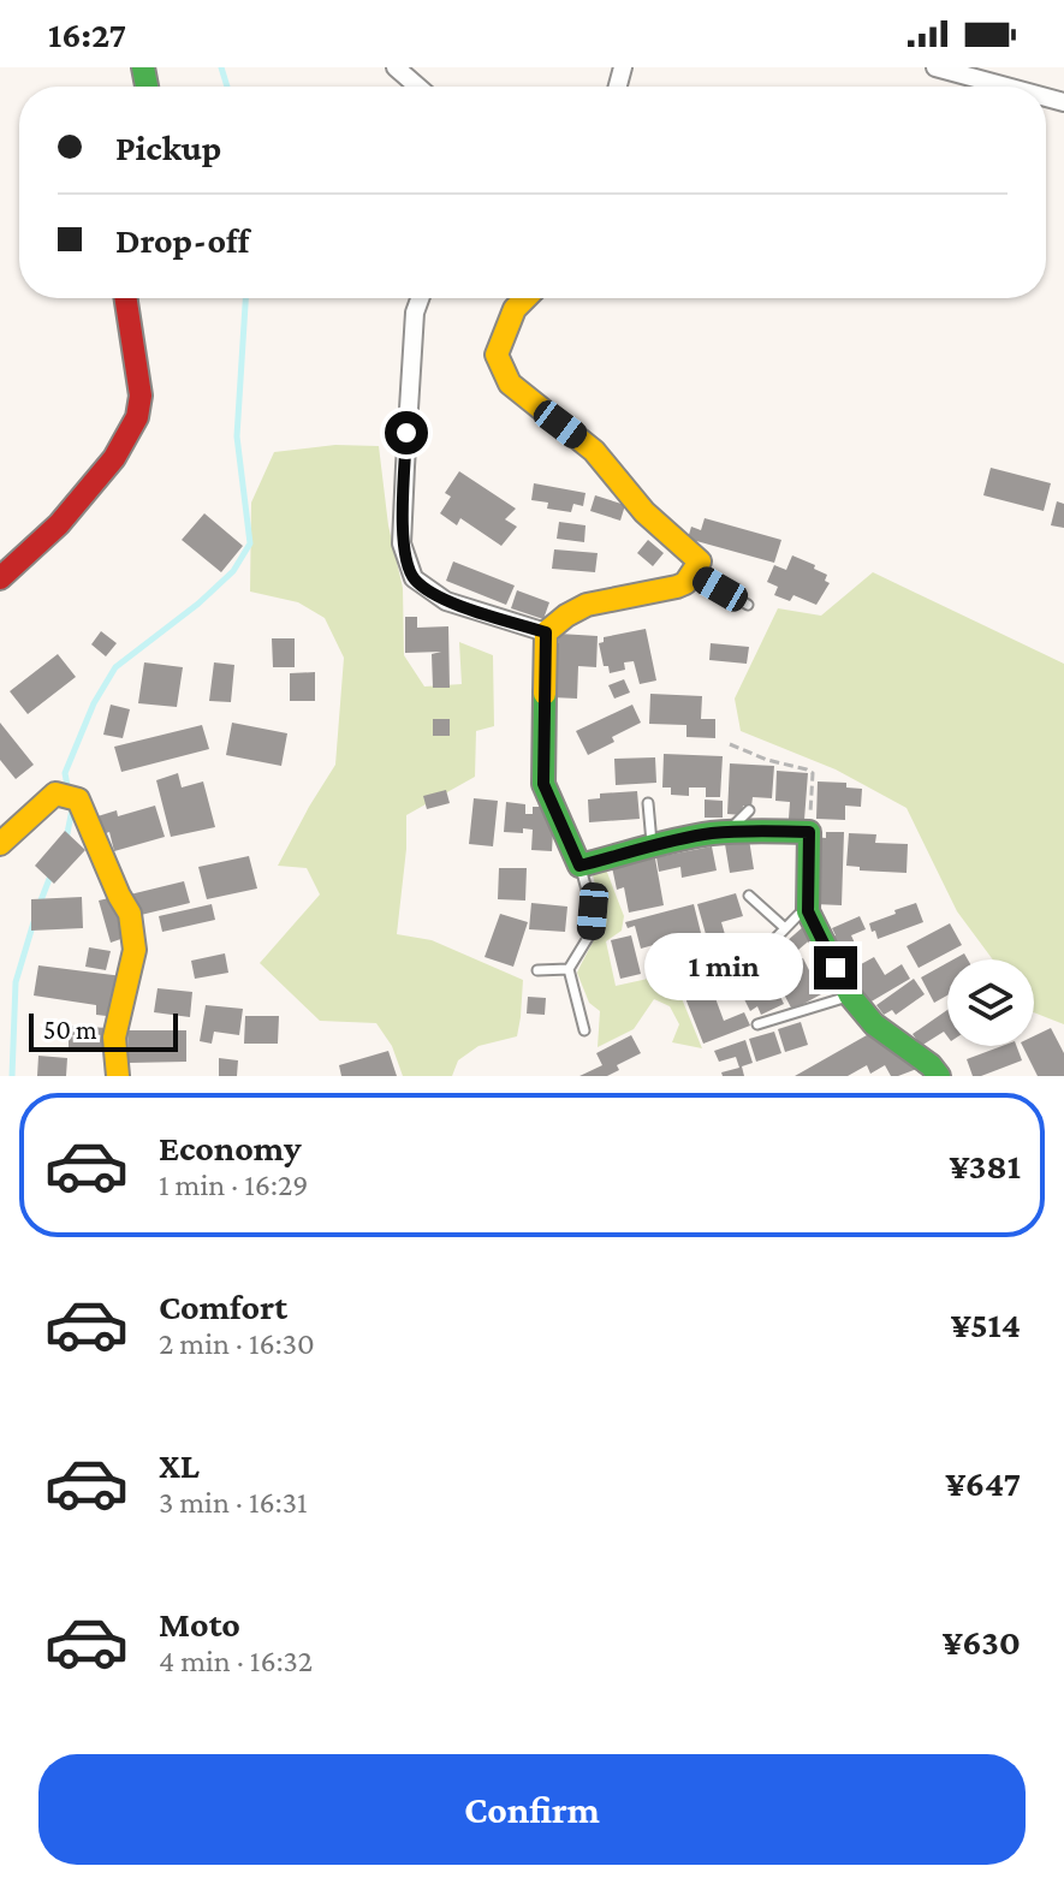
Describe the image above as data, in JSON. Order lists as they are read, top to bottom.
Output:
{
  "scale_bar": "50 m",
  "page": {
    "status": "16:27",
    "banner": ["Pickup", "Drop-off"],
    "bubble": "1 min",
    "scale": "50 m",
    "list": [
      {
        "name": "Economy",
        "note": "1 min · 16:29",
        "value": "¥381"
      },
      {
        "name": "Comfort",
        "note": "2 min · 16:30",
        "value": "¥514"
      },
      {
        "name": "XL",
        "note": "3 min · 16:31",
        "value": "¥647"
      },
      {
        "name": "Moto",
        "note": "4 min · 16:32",
        "value": "¥630"
      }
    ],
    "buttons": "Confirm"
  }
}
